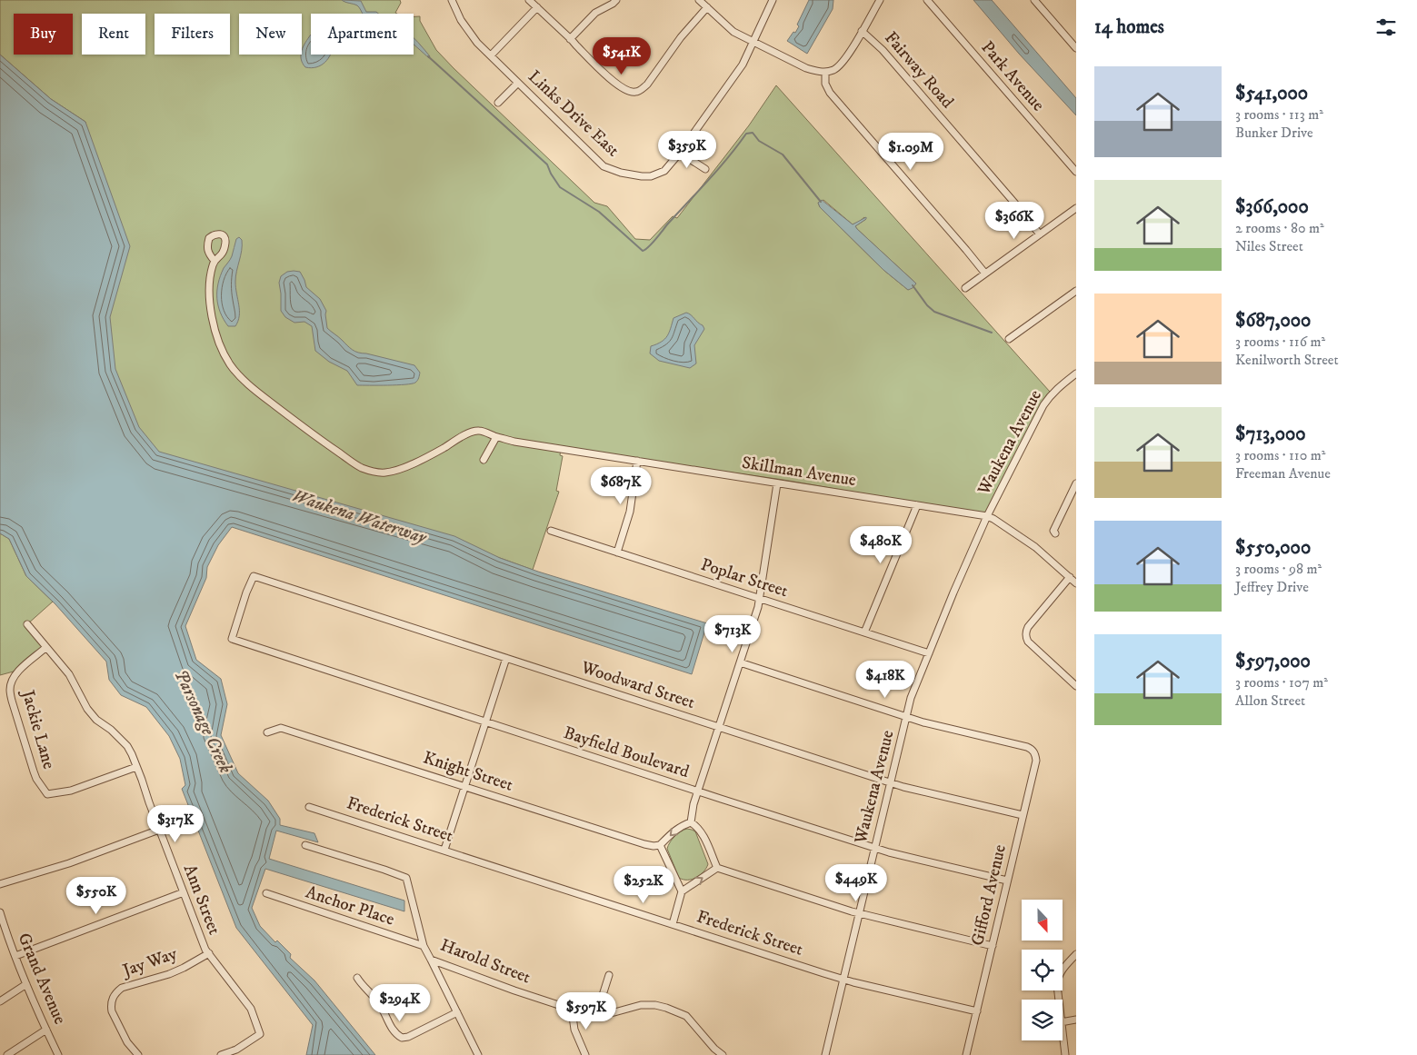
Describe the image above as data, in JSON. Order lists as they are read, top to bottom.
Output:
{
  "streets": {
    "street": [
      "Fairway Road",
      "Park Avenue",
      "Links Drive East",
      "Waukena Avenue",
      "Skillman Avenue",
      "Poplar Street",
      "Woodward Street",
      "Jackie Lane",
      "Bayfield Boulevard",
      "Knight Street",
      "Frederick Street",
      "Gifford Avenue",
      "Ann Street",
      "Anchor Place",
      "Harold Street",
      "Jay Way",
      "Grand Avenue"
    ]
  },
  "crossings": [
    ["Waukena Avenue", "Skillman Avenue"],
    ["Waukena Avenue", "Poplar Street"],
    ["Waukena Avenue", "Woodward Street"],
    ["Waukena Avenue", "Bayfield Boulevard"],
    ["Waukena Avenue", "Frederick Street"],
    ["Waukena Avenue", "Gifford Avenue"],
    ["Woodward Street", "Bayfield Boulevard"],
    ["Woodward Street", "Gifford Avenue"],
    ["Jackie Lane", "Ann Street"],
    ["Bayfield Boulevard", "Gifford Avenue"],
    ["Frederick Street", "Gifford Avenue"],
    ["Ann Street", "Jay Way"],
    ["Anchor Place", "Harold Street"]
  ],
  "water": ["Waukena Waterway", "Parsonage Creek"],
  "north": "bottom",
  "page": {
    "heading": "14 homes",
    "chip": [
      "Buy",
      "Rent",
      "Filters",
      "New",
      "Apartment"
    ],
    "price": [
      "$541K",
      "$359K",
      "$1.09M",
      "$366K",
      "$687K",
      "$480K",
      "$713K",
      "$418K",
      "$317K",
      "$449K",
      "$252K",
      "$550K",
      "$294K",
      "$597K"
    ],
    "list": [
      {
        "name": "$541,000",
        "note": "3 rooms · 113 m² · Bunker Drive"
      },
      {
        "name": "$366,000",
        "note": "2 rooms · 80 m² · Niles Street"
      },
      {
        "name": "$687,000",
        "note": "3 rooms · 116 m² · Kenilworth Street"
      },
      {
        "name": "$713,000",
        "note": "3 rooms · 110 m² · Freeman Avenue"
      },
      {
        "name": "$550,000",
        "note": "3 rooms · 98 m² · Jeffrey Drive"
      },
      {
        "name": "$597,000",
        "note": "3 rooms · 107 m² · Allon Street"
      }
    ]
  }
}
